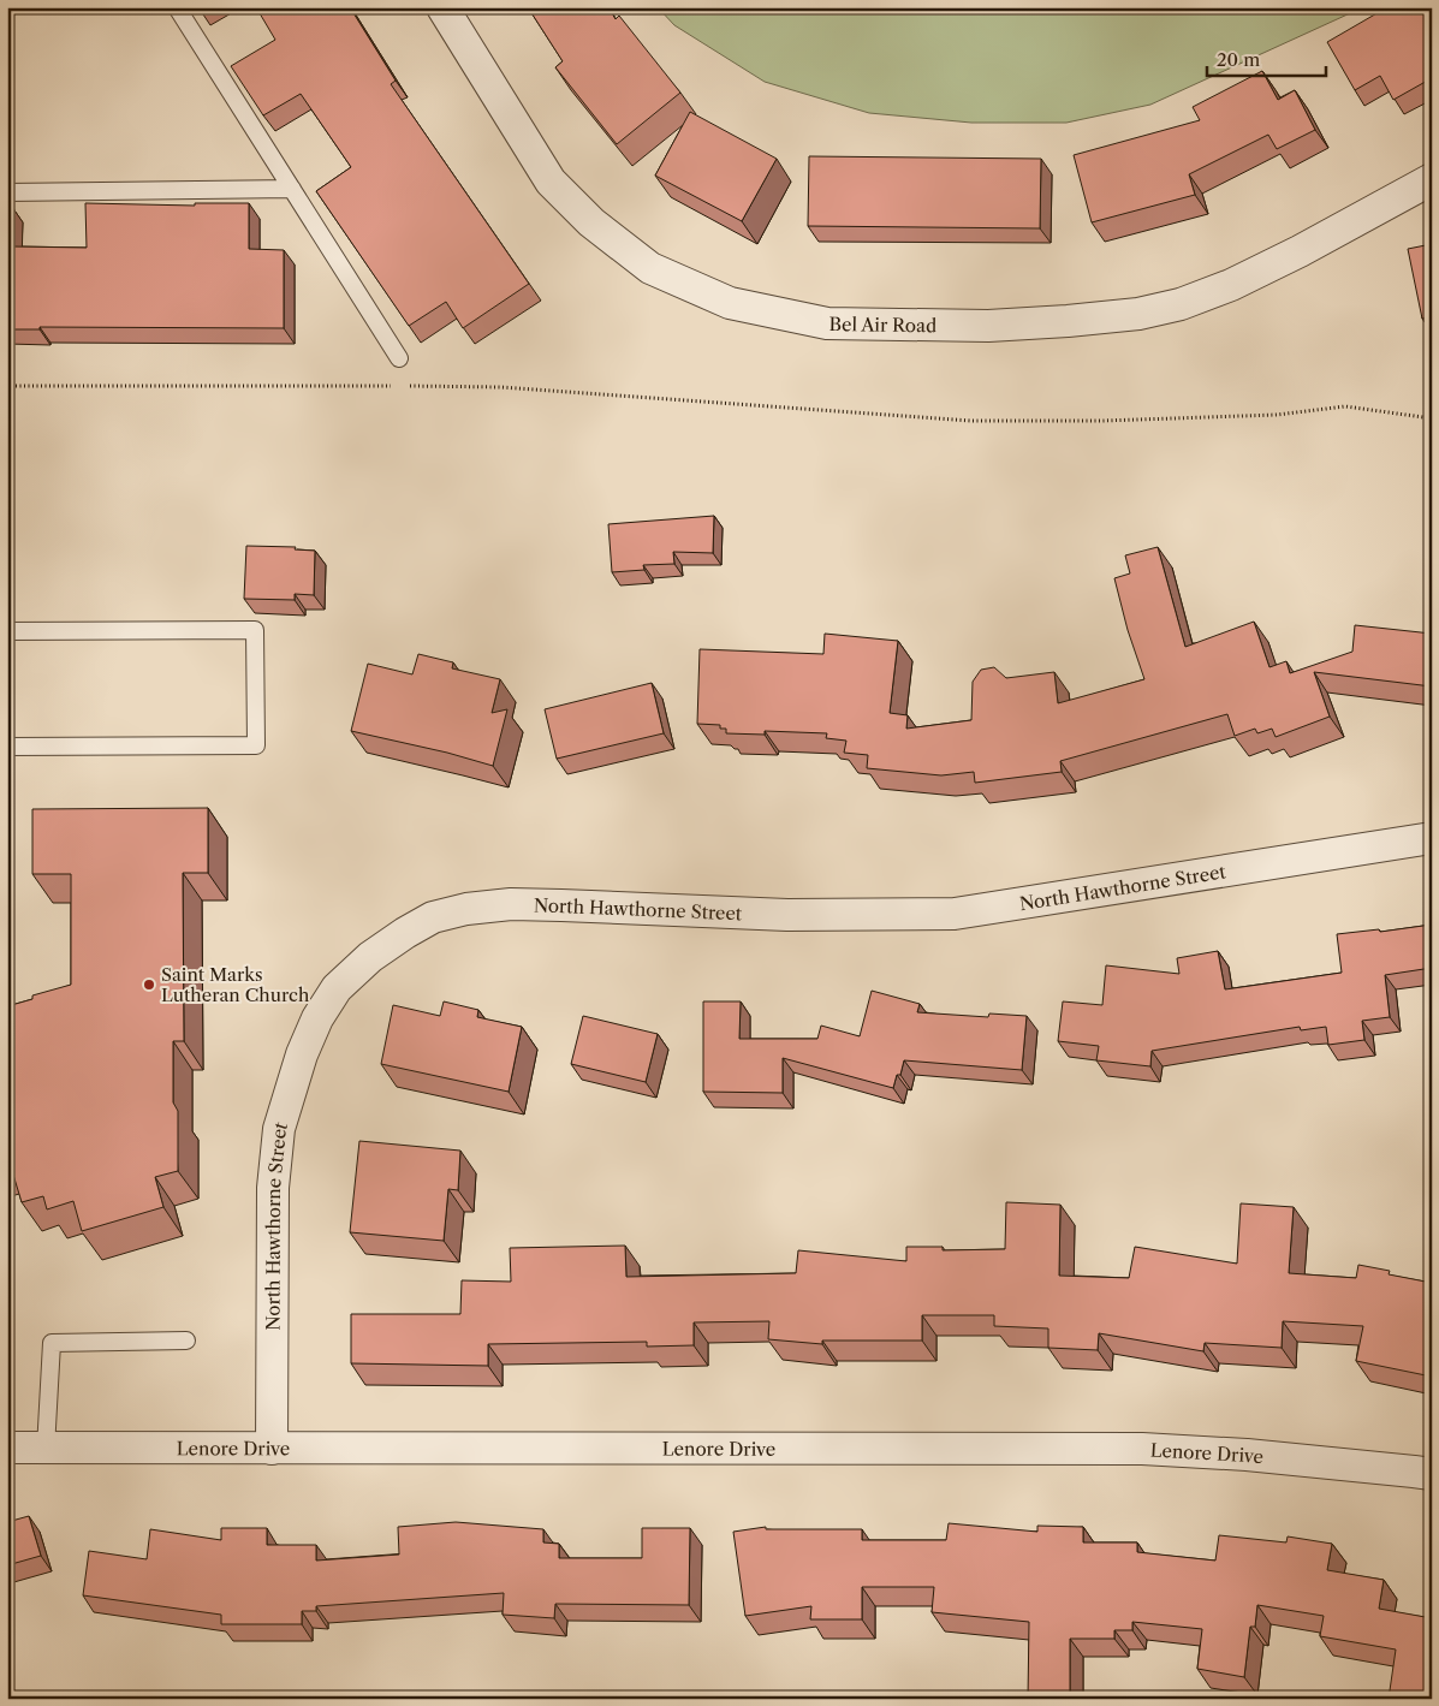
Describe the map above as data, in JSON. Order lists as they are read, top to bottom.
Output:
{
  "streets": {
    "street": ["Bel Air Road", "North Hawthorne Street", "Lenore Drive"]
  },
  "crossings": [
    ["North Hawthorne Street", "Lenore Drive"]
  ],
  "places": ["Saint Marks Lutheran Church"],
  "scale_bar": "20 m"
}
